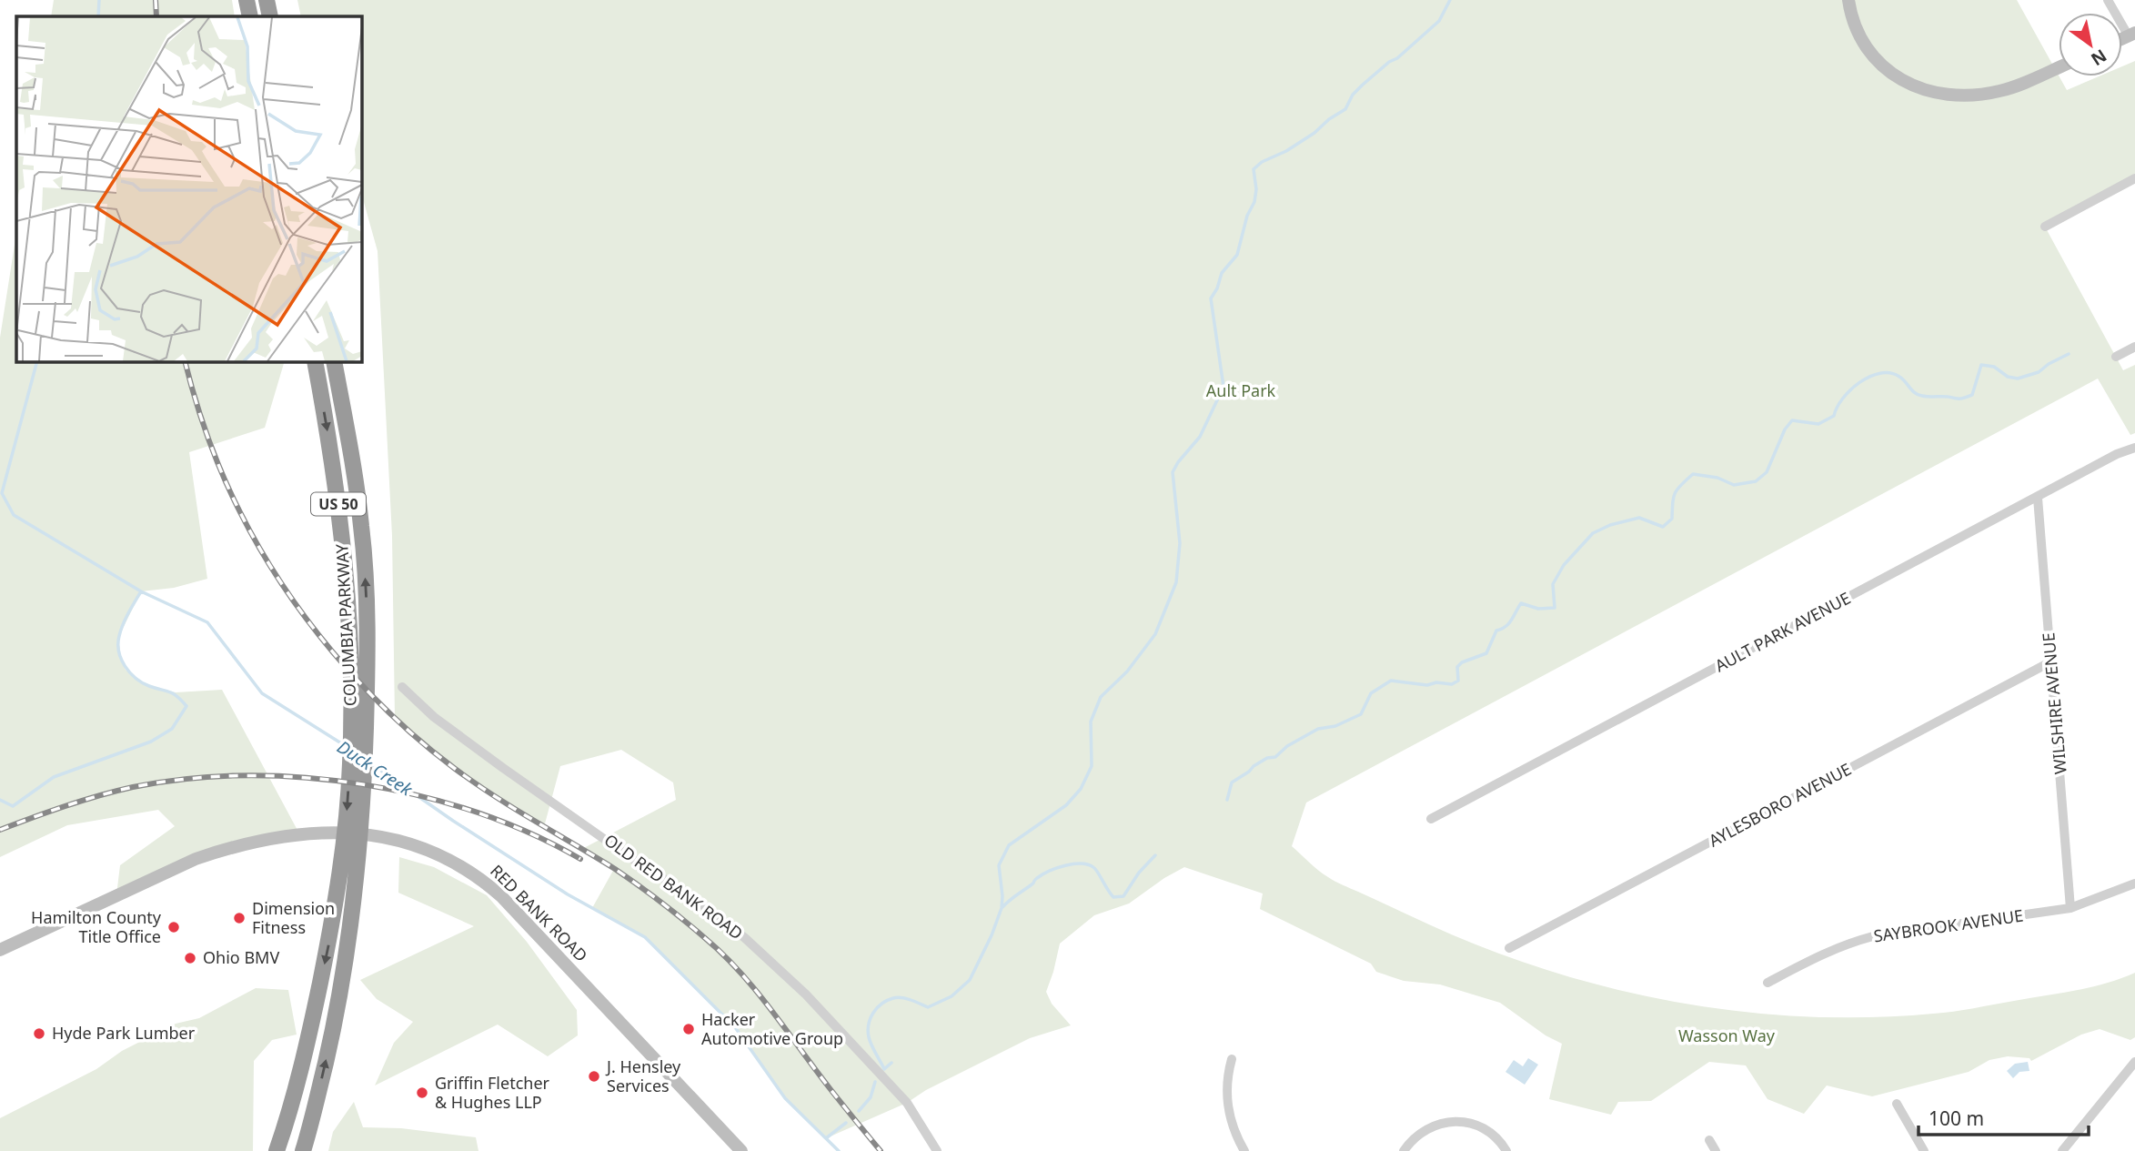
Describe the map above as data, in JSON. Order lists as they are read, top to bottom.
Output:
{
  "streets": {
    "highway": ["US 50", "COLUMBIA PARKWAY"],
    "street": [
      "AULT PARK AVENUE",
      "WILSHIRE AVENUE",
      "AYLESBORO AVENUE",
      "OLD RED BANK ROAD",
      "RED BANK ROAD",
      "SAYBROOK AVENUE"
    ]
  },
  "crossings": [
    ["AULT PARK AVENUE", "WILSHIRE AVENUE"],
    ["WILSHIRE AVENUE", "AYLESBORO AVENUE"],
    ["WILSHIRE AVENUE", "SAYBROOK AVENUE"]
  ],
  "water": ["Duck Creek"],
  "parks": ["Ault Park", "Wasson Way"],
  "places": [
    "Dimension Fitness",
    "Hamilton County Title Office",
    "Ohio BMV",
    "Hacker Automotive Group",
    "Hyde Park Lumber",
    "J. Hensley Services",
    "Griffin Fletcher & Hughes LLP"
  ],
  "scale_bar": "100 m",
  "north": "bottom right"
}
